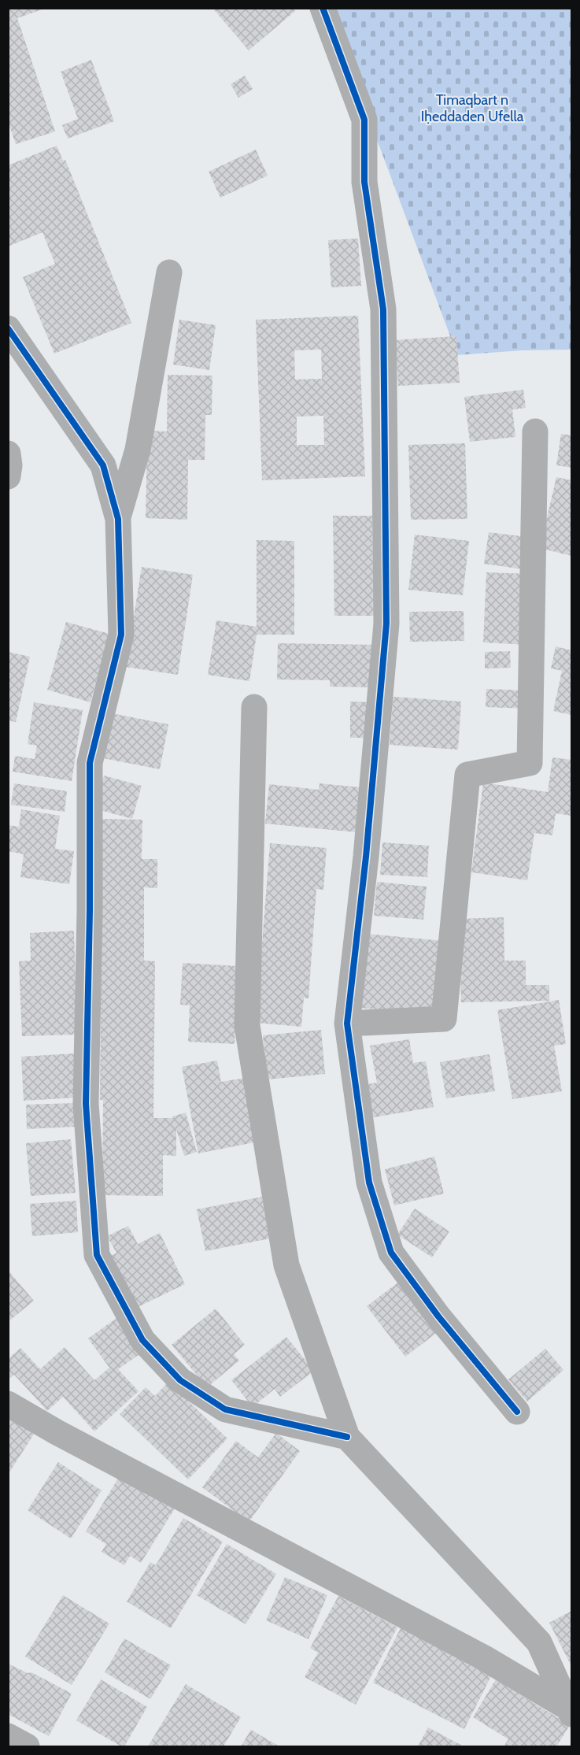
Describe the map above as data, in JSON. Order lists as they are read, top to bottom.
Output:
{
  "parks": ["Timaqbart n Iḥeddaden Ufella"]
}
